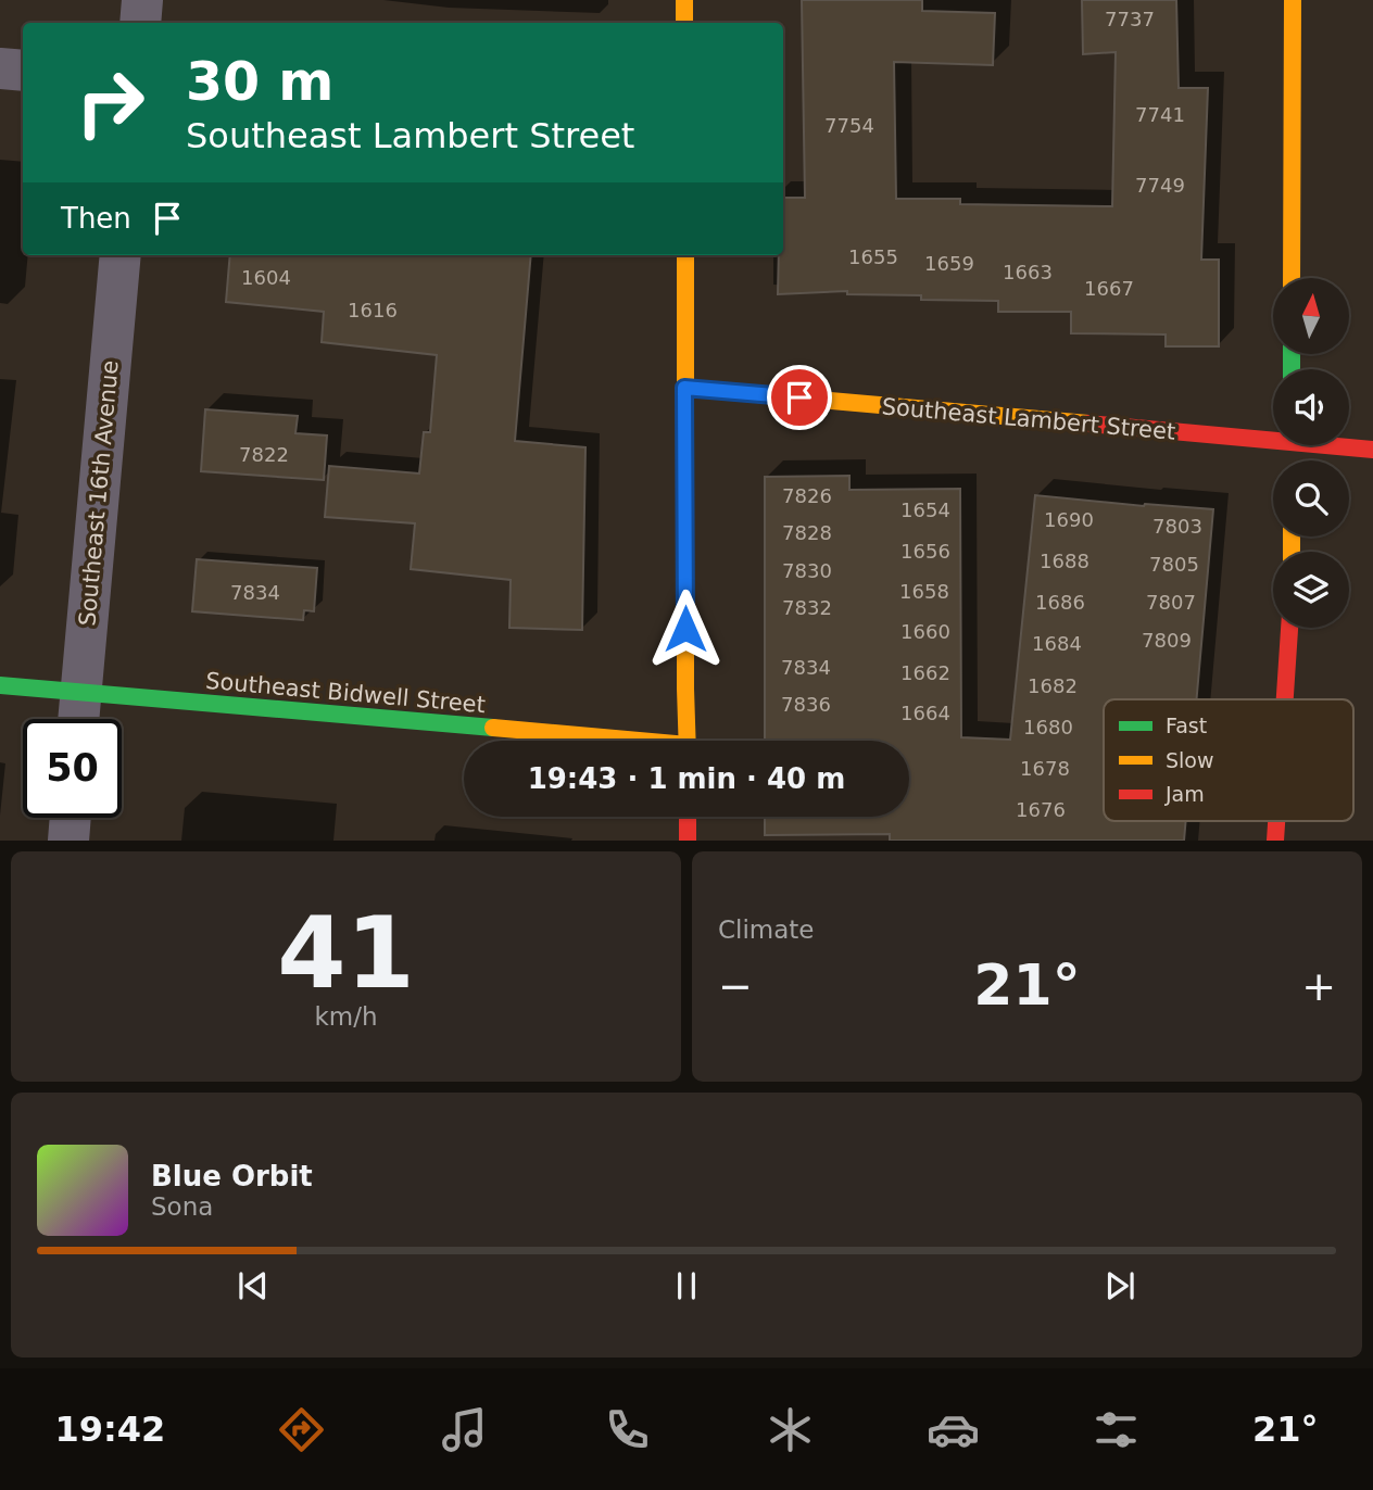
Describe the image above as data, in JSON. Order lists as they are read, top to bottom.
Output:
{
  "streets": {
    "street": ["Southeast Lambert Street", "Southeast 16th Avenue", "Southeast Bidwell Street"]
  },
  "crossings": [
    ["Southeast 16th Avenue", "Southeast Bidwell Street"]
  ],
  "house_numbers": [
    "7737",
    "7741",
    "7754",
    "7749",
    "1655",
    "1659",
    "1663",
    "1604",
    "1667",
    "1616",
    "7822",
    "7826",
    "1654",
    "1690",
    "7803",
    "7828",
    "1656",
    "1688",
    "7805",
    "7830",
    "1658",
    "7834",
    "1686",
    "7807",
    "7832",
    "1660",
    "7809",
    "1684",
    "7834",
    "1662",
    "1682",
    "7836",
    "1664",
    "1680",
    "1678",
    "1676"
  ],
  "legend": ["Fast", "Slow", "Jam"],
  "north": "top",
  "page": {
    "turn": ["30 m", "Southeast Lambert Street"],
    "then": "Then",
    "limit": "50",
    "trip": "19:43 · 1 min · 40 m",
    "tile": [
      ["41", "km/h"],
      "Climate"
    ],
    "heat": ["−", "21°", "+"],
    "song": ["Blue Orbit", "Sona"],
    "tabs": ["19:42", "21°"]
  }
}
